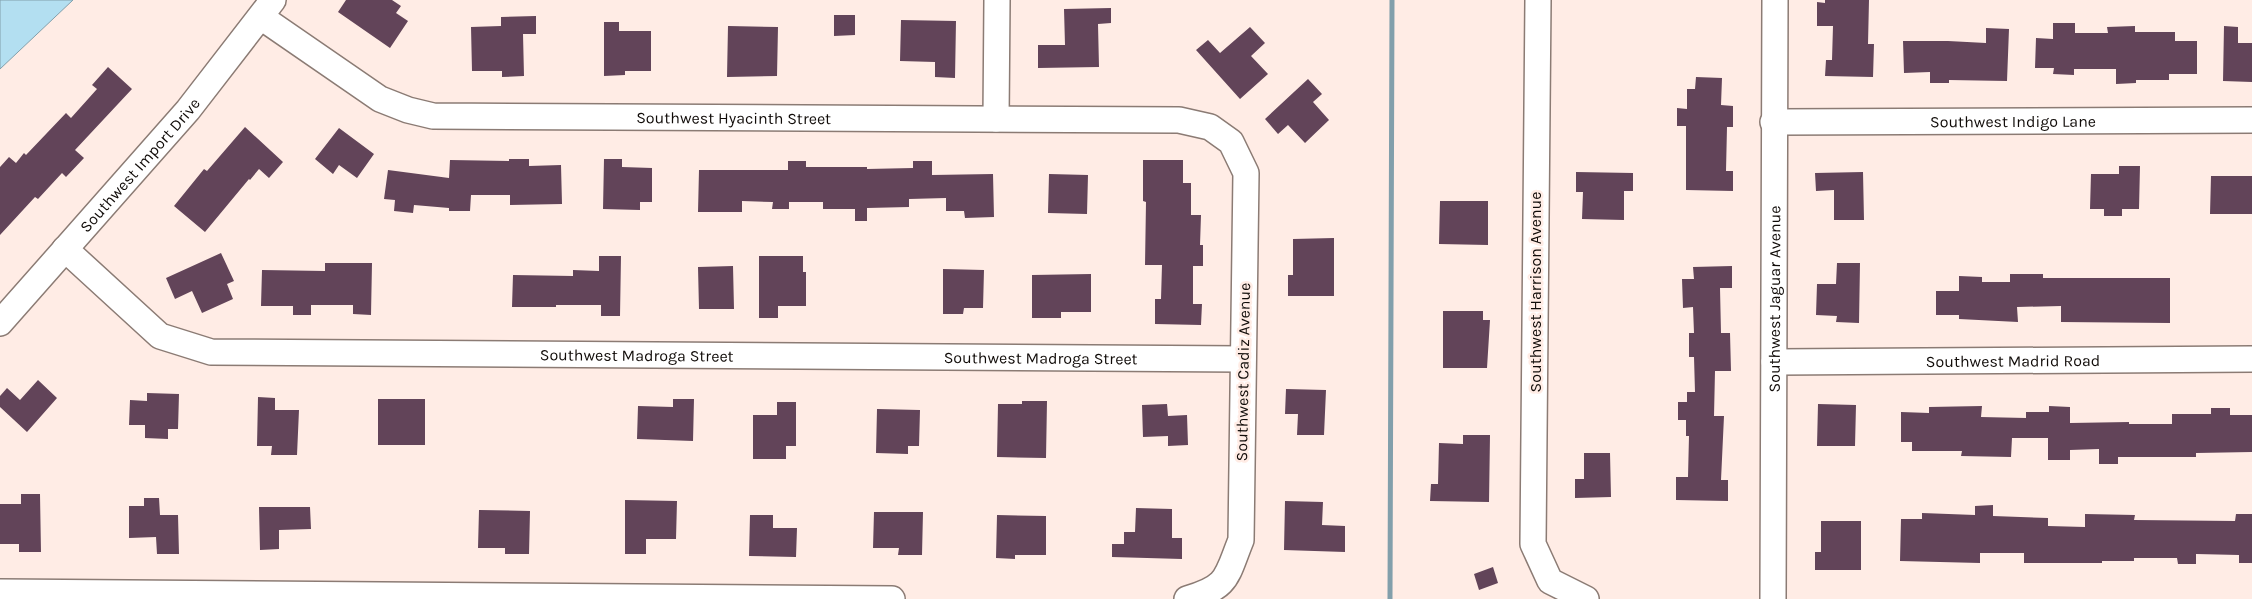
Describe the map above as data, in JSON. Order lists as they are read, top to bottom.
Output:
{
  "streets": {
    "street": [
      "Southwest Hyacinth Street",
      "Southwest Indigo Lane",
      "Southwest Import Drive",
      "Southwest Harrison Avenue",
      "Southwest Jaguar Avenue",
      "Southwest Madroga Street",
      "Southwest Madrid Road",
      "Southwest Cadiz Avenue"
    ]
  },
  "crossings": [
    ["Southwest Hyacinth Street", "Southwest Import Drive"],
    ["Southwest Hyacinth Street", "Southwest Cadiz Avenue"],
    ["Southwest Indigo Lane", "Southwest Jaguar Avenue"],
    ["Southwest Import Drive", "Southwest Madroga Street"],
    ["Southwest Jaguar Avenue", "Southwest Madrid Road"],
    ["Southwest Madroga Street", "Southwest Cadiz Avenue"]
  ]
}
